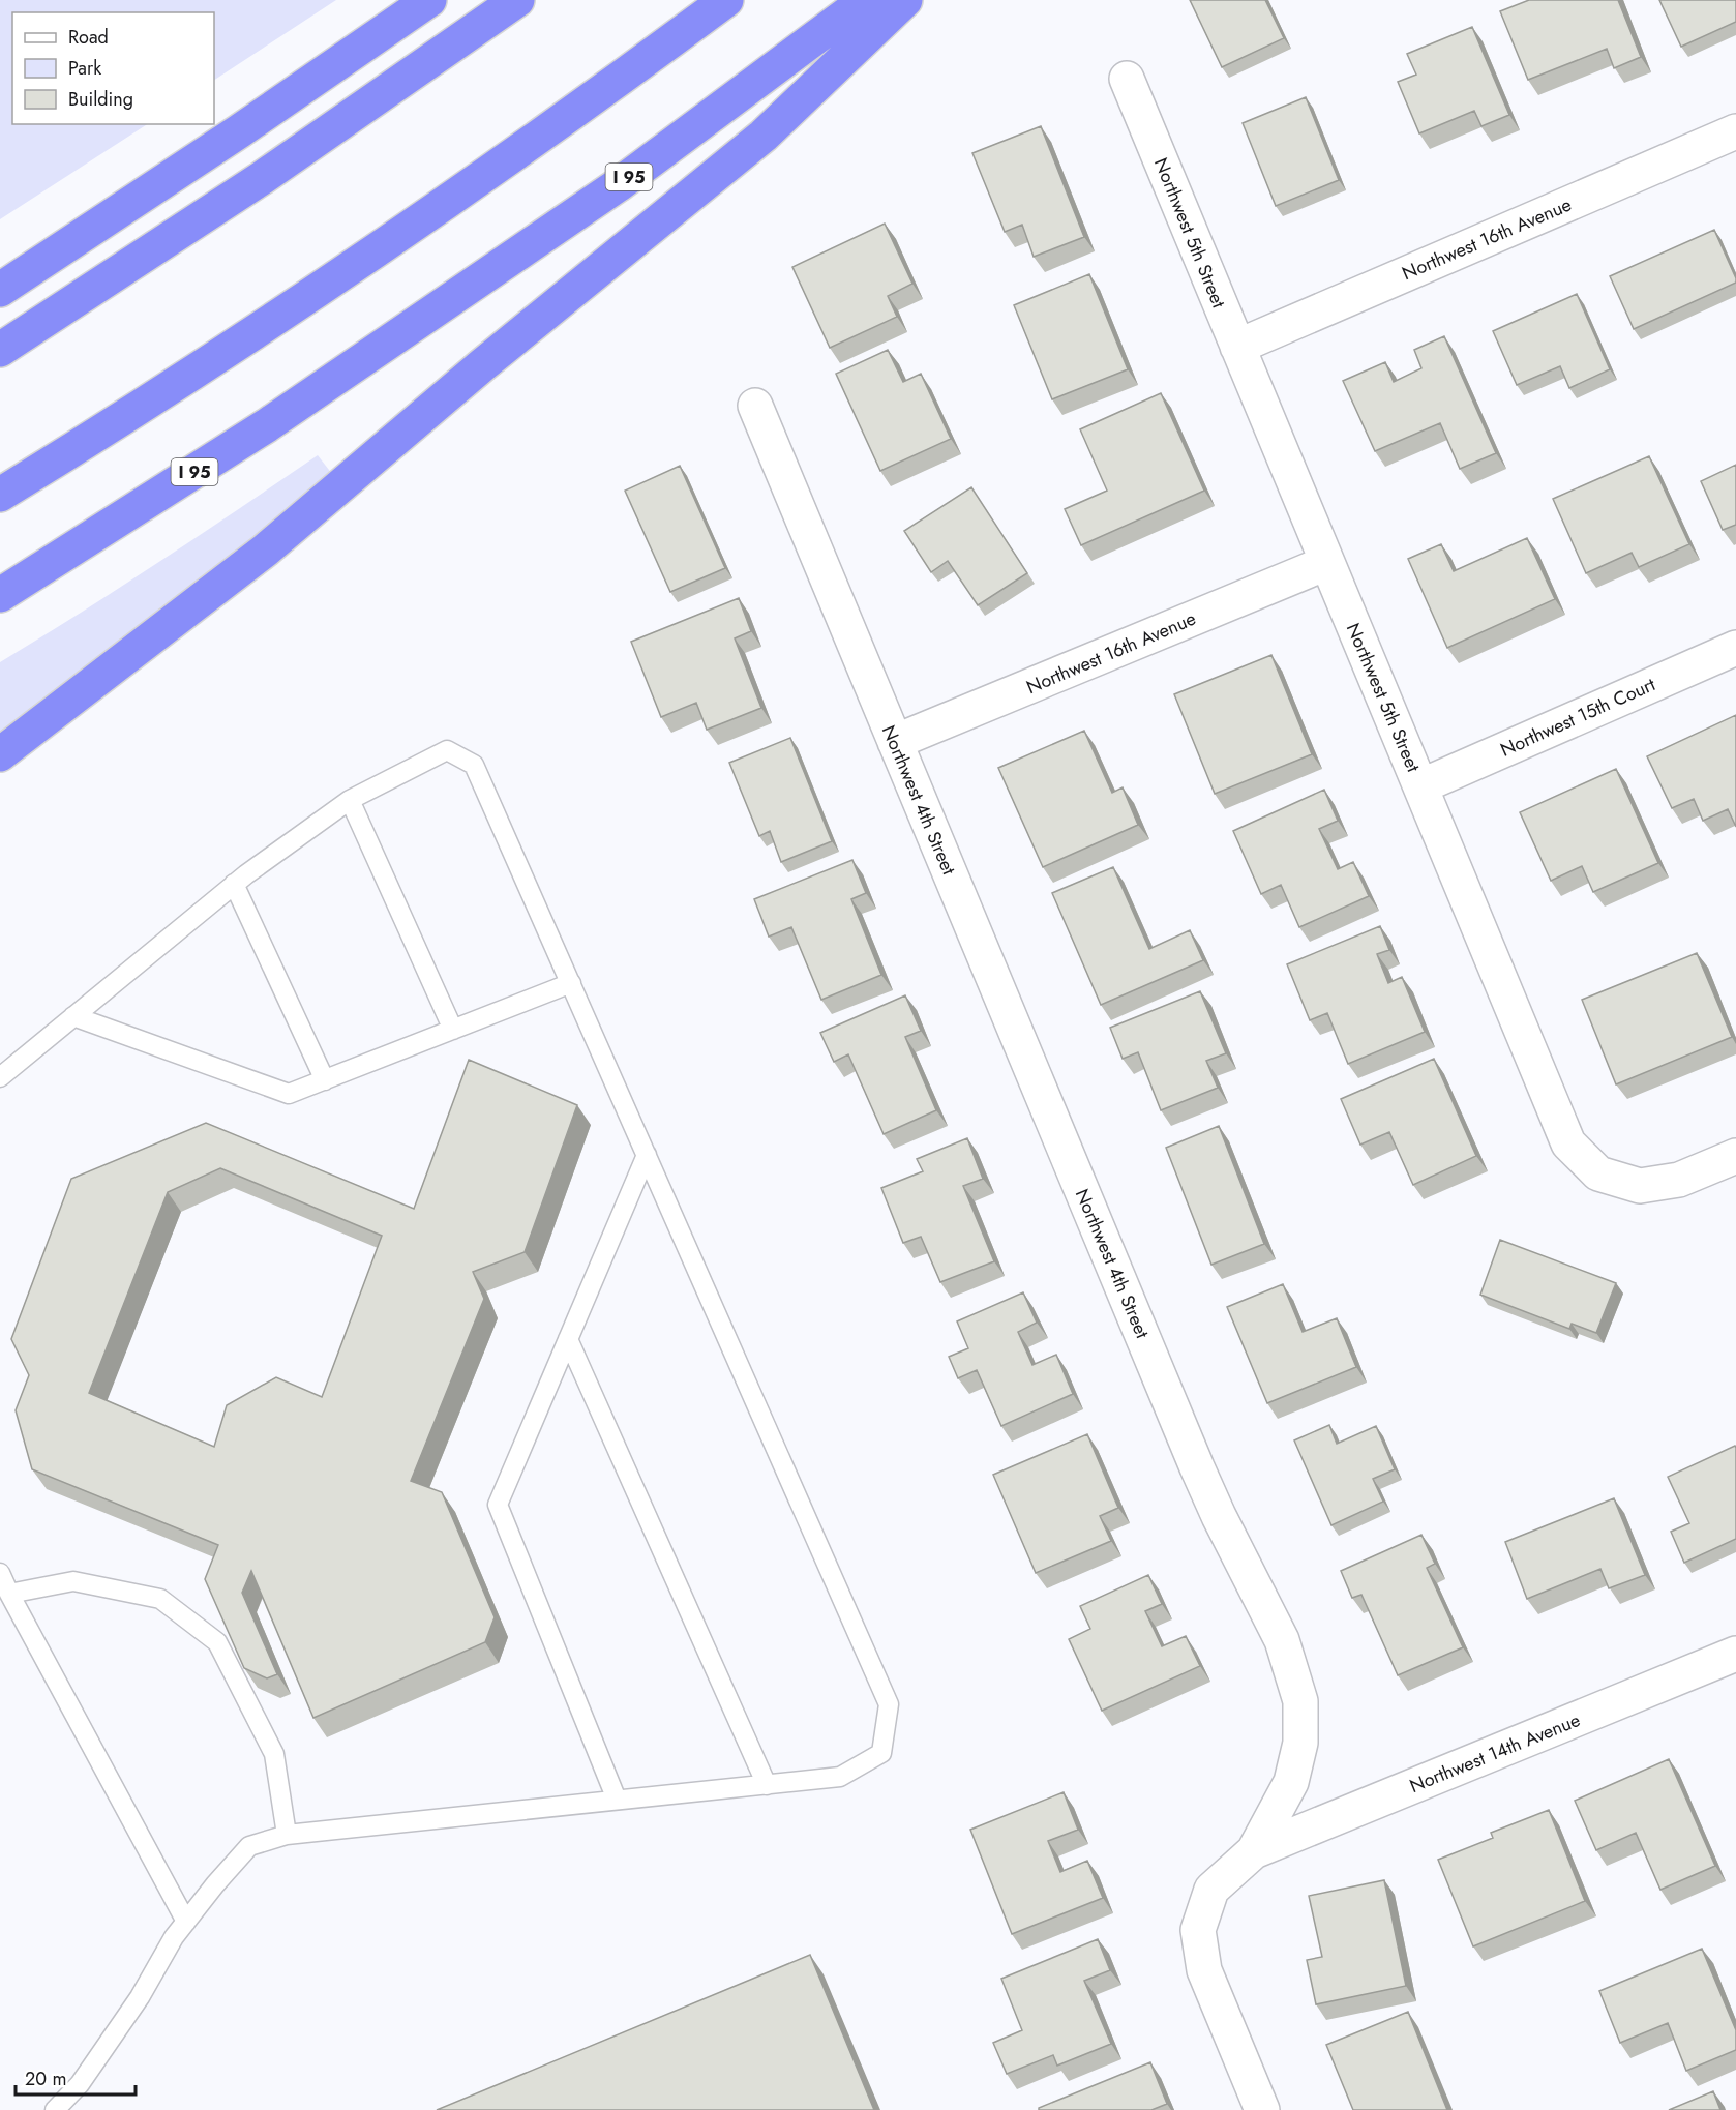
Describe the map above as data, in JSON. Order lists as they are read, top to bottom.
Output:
{
  "streets": {
    "highway": ["I 95"],
    "street": [
      "Northwest 5th Street",
      "Northwest 16th Avenue",
      "Northwest 15th Court",
      "Northwest 4th Street",
      "Northwest 14th Avenue"
    ]
  },
  "crossings": [
    ["Northwest 5th Street", "Northwest 16th Avenue"],
    ["Northwest 5th Street", "Northwest 15th Court"],
    ["Northwest 16th Avenue", "Northwest 4th Street"],
    ["Northwest 4th Street", "Northwest 14th Avenue"]
  ],
  "legend": ["Road", "Park", "Building"],
  "scale_bar": "20 m"
}
